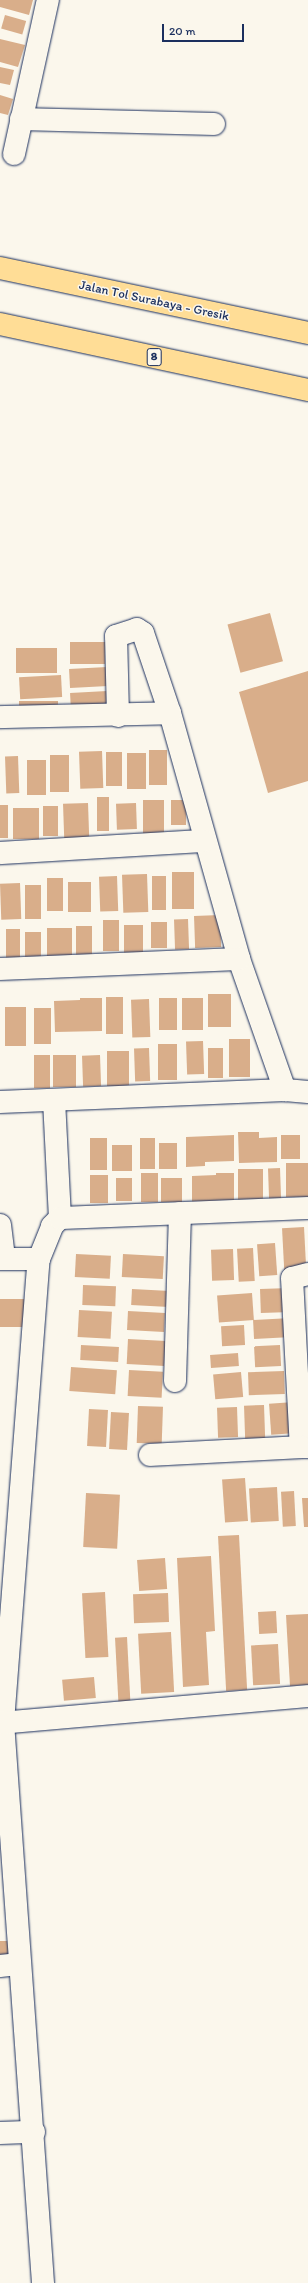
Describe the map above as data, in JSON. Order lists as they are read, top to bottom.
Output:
{
  "streets": {
    "highway": ["Jalan Tol Surabaya - Gresik", "8"]
  },
  "scale_bar": "20 m"
}
